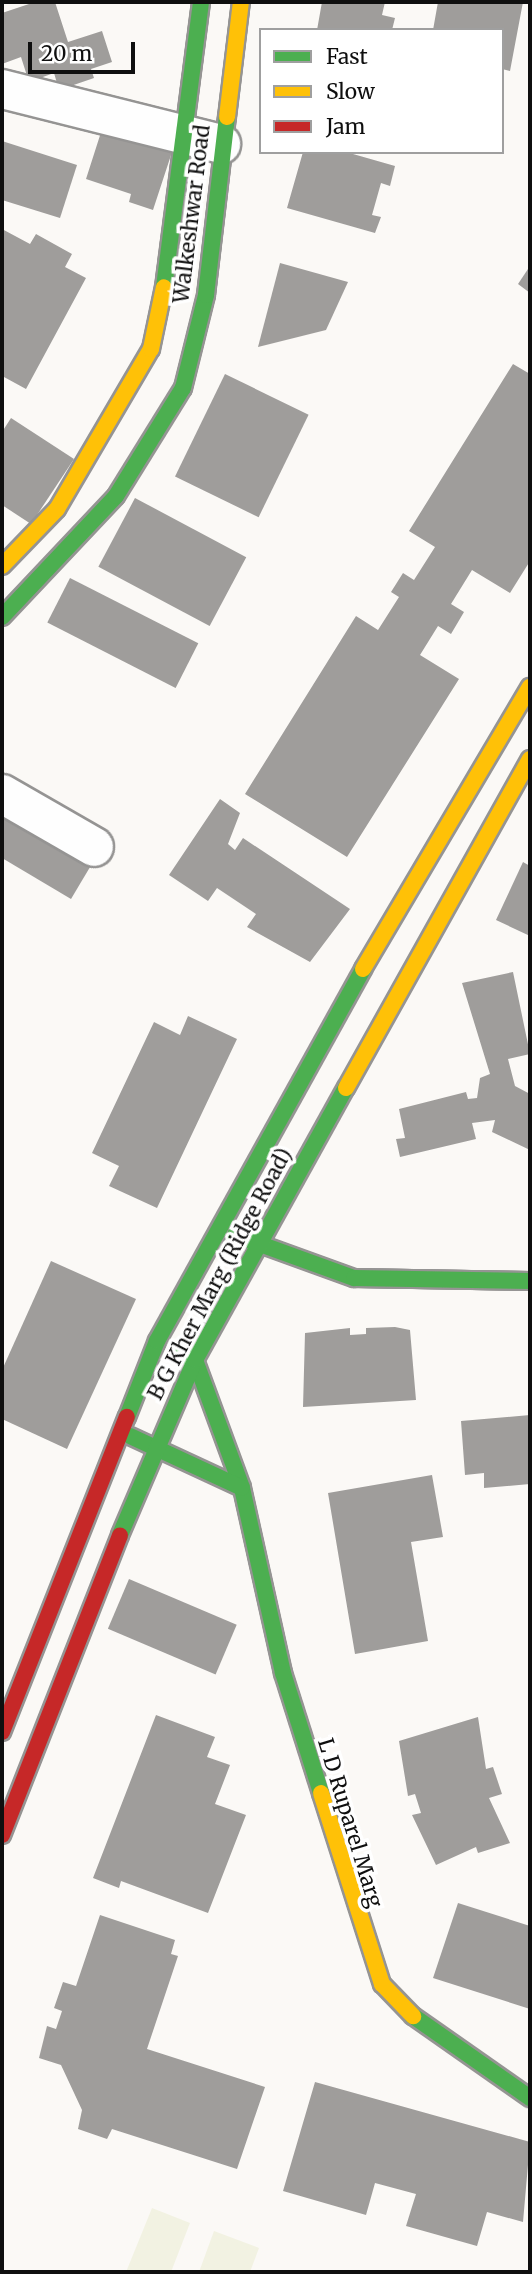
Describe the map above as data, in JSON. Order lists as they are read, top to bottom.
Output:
{
  "streets": {
    "street": ["Walkeshwar Road", "B G Kher Marg (Ridge Road)", "L D Ruparel Marg"]
  },
  "crossings": [
    ["B G Kher Marg (Ridge Road)", "L D Ruparel Marg"]
  ],
  "legend": ["Fast", "Slow", "Jam"],
  "scale_bar": "20 m"
}
